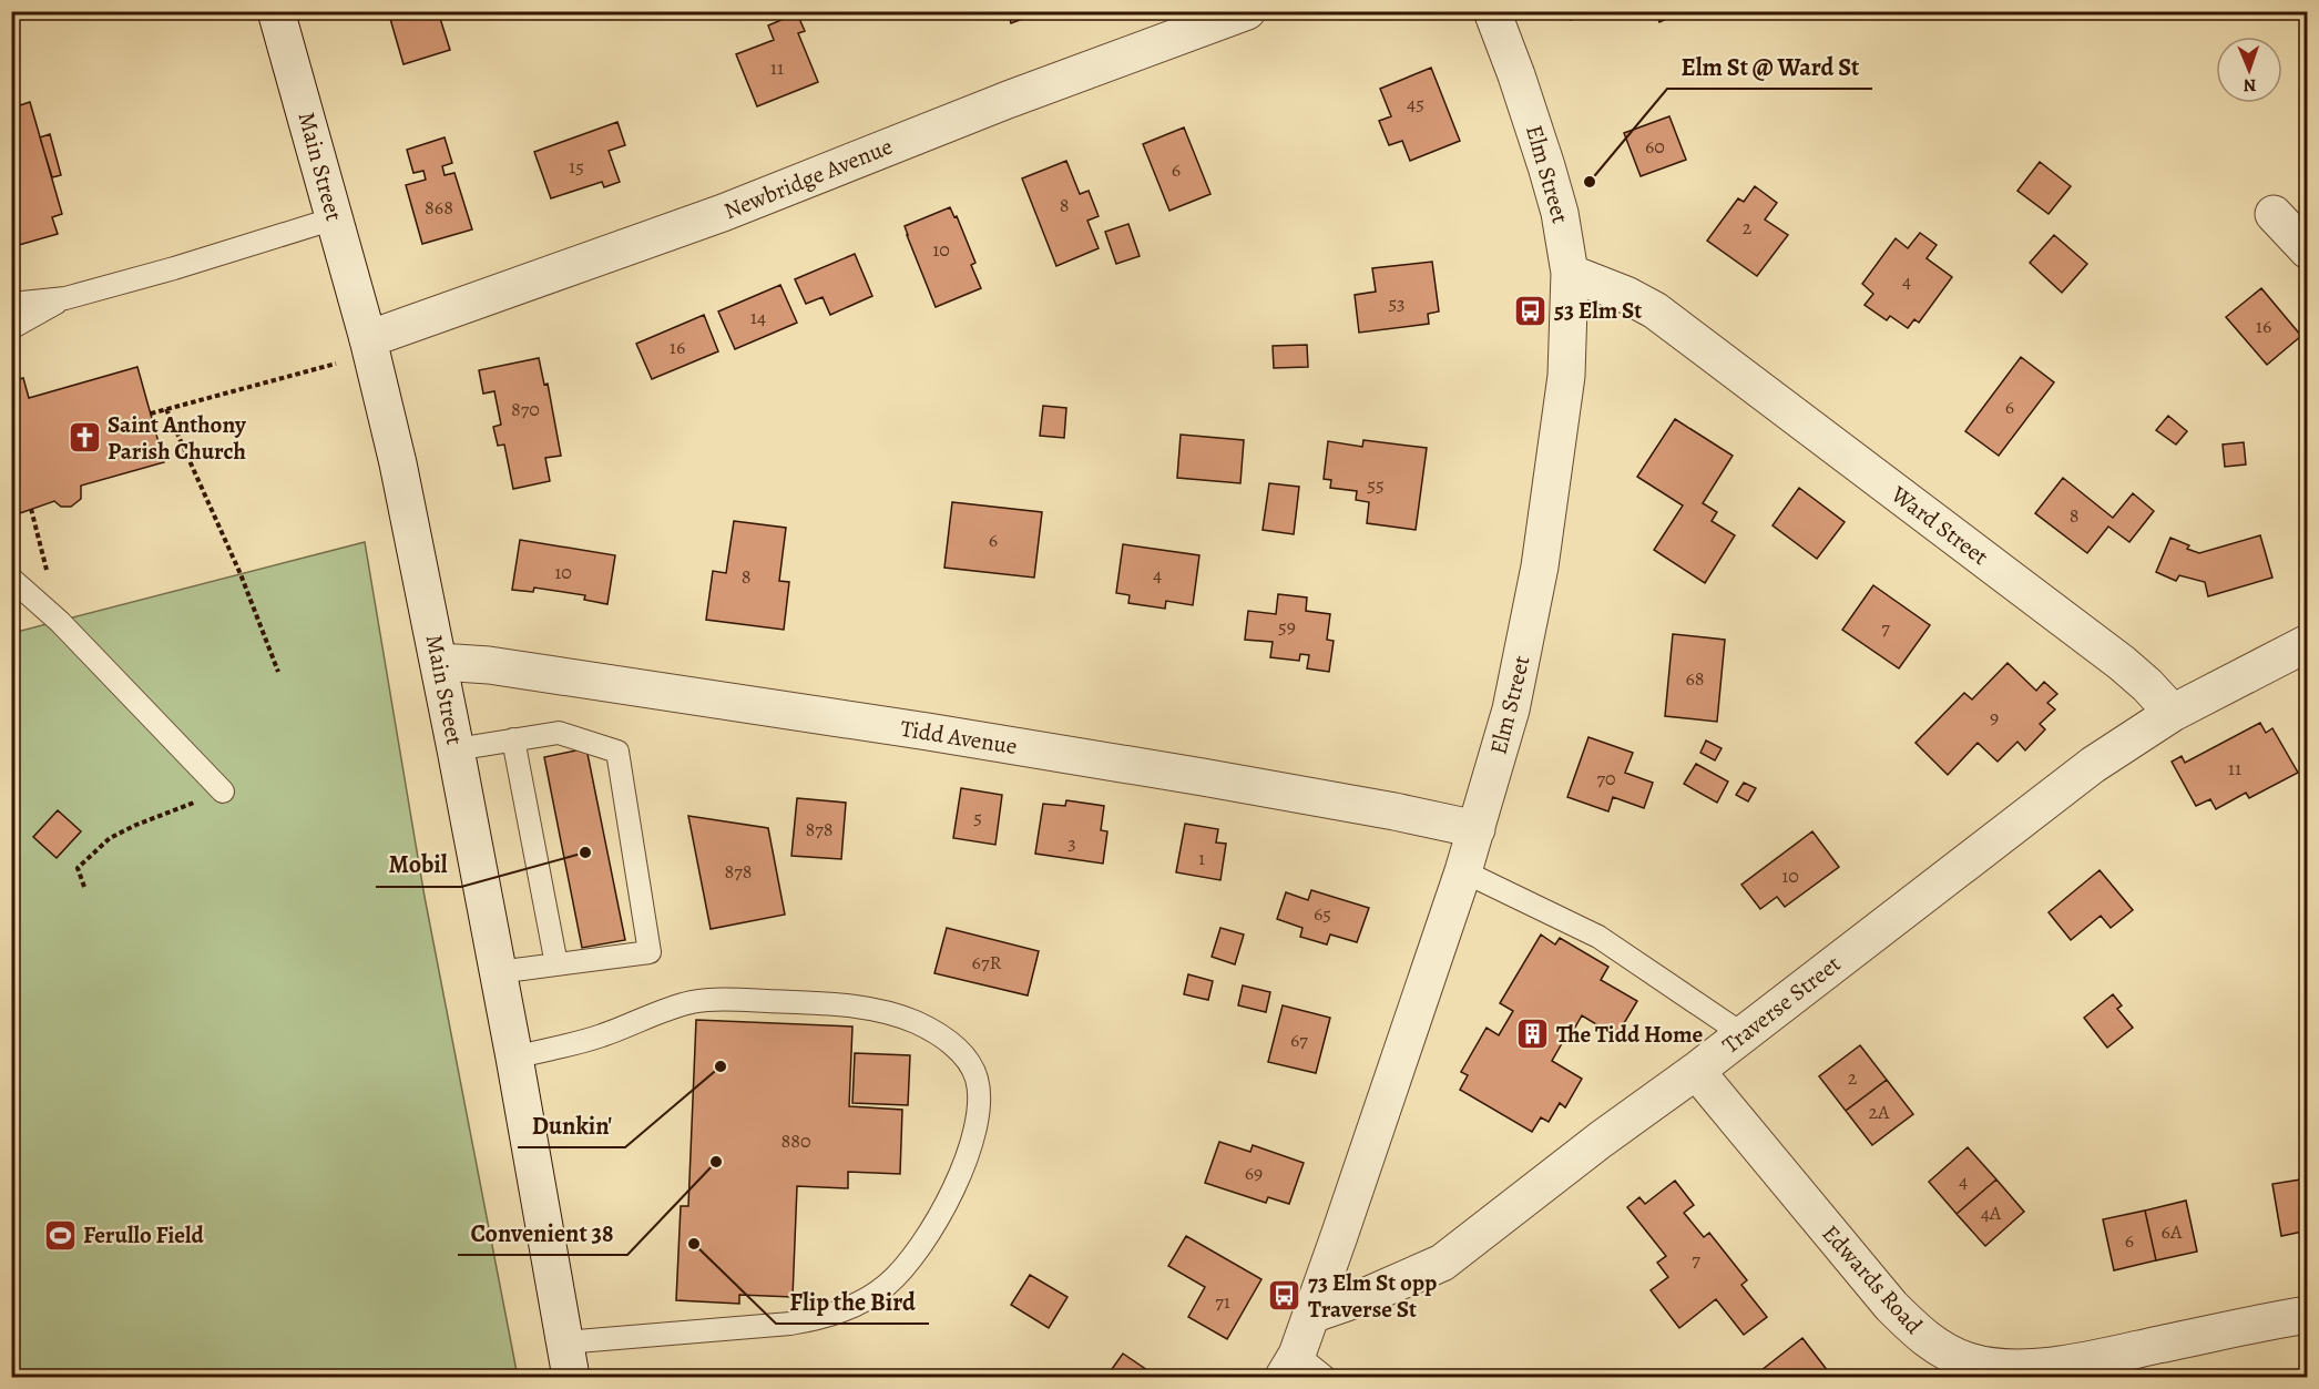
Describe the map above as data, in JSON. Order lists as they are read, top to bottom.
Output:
{
  "streets": {
    "street": [
      "Main Street",
      "Elm Street",
      "Newbridge Avenue",
      "Ward Street",
      "Tidd Avenue",
      "Traverse Street",
      "Edwards Road"
    ]
  },
  "crossings": [
    ["Main Street", "Newbridge Avenue"],
    ["Main Street", "Tidd Avenue"],
    ["Elm Street", "Ward Street"],
    ["Elm Street", "Tidd Avenue"],
    ["Elm Street", "Traverse Street"],
    ["Ward Street", "Traverse Street"],
    ["Traverse Street", "Edwards Road"]
  ],
  "places": {
    "other": [
      "Elm St @ Ward St",
      "Mobil",
      "Dunkin'",
      "Convenient 38",
      "Flip the Bird"
    ],
    "bus stop": ["53 Elm St", "73 Elm St opp Traverse St"],
    "church": ["Saint Anthony Parish Church"],
    "building": ["The Tidd Home"],
    "sports": ["Ferullo Field"]
  },
  "house_numbers": [
    "11",
    "45",
    "60",
    "15",
    "6",
    "8",
    "868",
    "2",
    "10",
    "4",
    "53",
    "14",
    "16",
    "16",
    "6",
    "870",
    "55",
    "8",
    "6",
    "10",
    "4",
    "8",
    "59",
    "7",
    "68",
    "9",
    "11",
    "70",
    "5",
    "878",
    "3",
    "1",
    "878",
    "10",
    "65",
    "67R",
    "67",
    "2",
    "2A",
    "880",
    "69",
    "4",
    "4A",
    "6A",
    "6",
    "7",
    "71"
  ],
  "north": "bottom"
}
